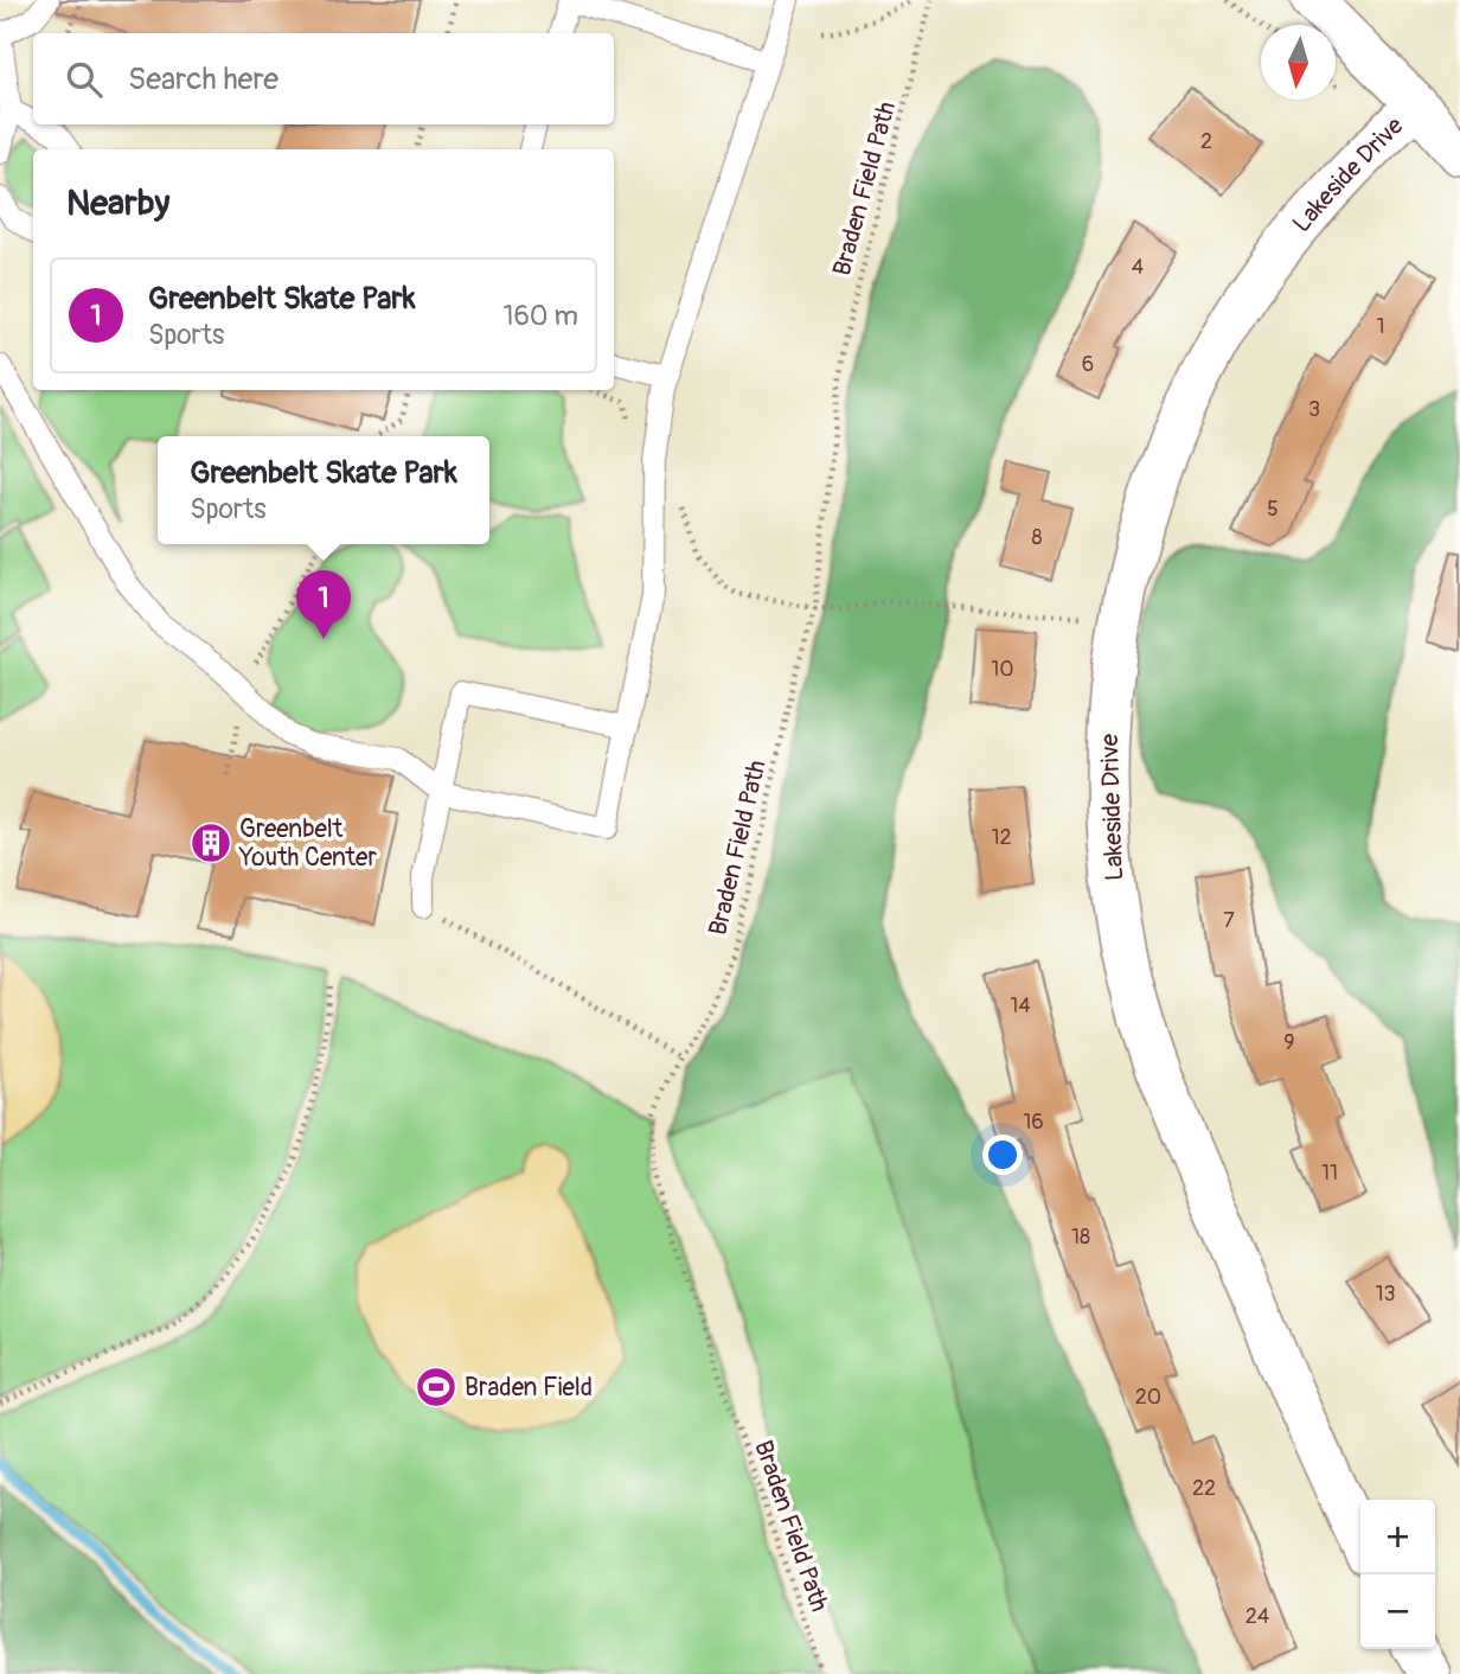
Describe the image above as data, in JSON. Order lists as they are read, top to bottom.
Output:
{
  "streets": {
    "street": ["Lakeside Drive"],
    "path": ["Braden Field Path"]
  },
  "places": {
    "building": ["Greenbelt Youth Center"],
    "sports": ["Braden Field"]
  },
  "house_numbers": [
    "2",
    "4",
    "1",
    "6",
    "3",
    "5",
    "8",
    "10",
    "12",
    "7",
    "14",
    "9",
    "16",
    "11",
    "18",
    "13",
    "20",
    "22",
    "24"
  ],
  "north": "bottom",
  "page": {
    "search": "Search here",
    "heading": "Nearby",
    "list": [
      {
        "mark": "1",
        "name": "Greenbelt Skate Park",
        "note": "Sports",
        "value": "160 m"
      }
    ],
    "popup": ["Greenbelt Skate Park", "Sports"],
    "pins": "1",
    "map_buttons": ["+", "−"]
  }
}
